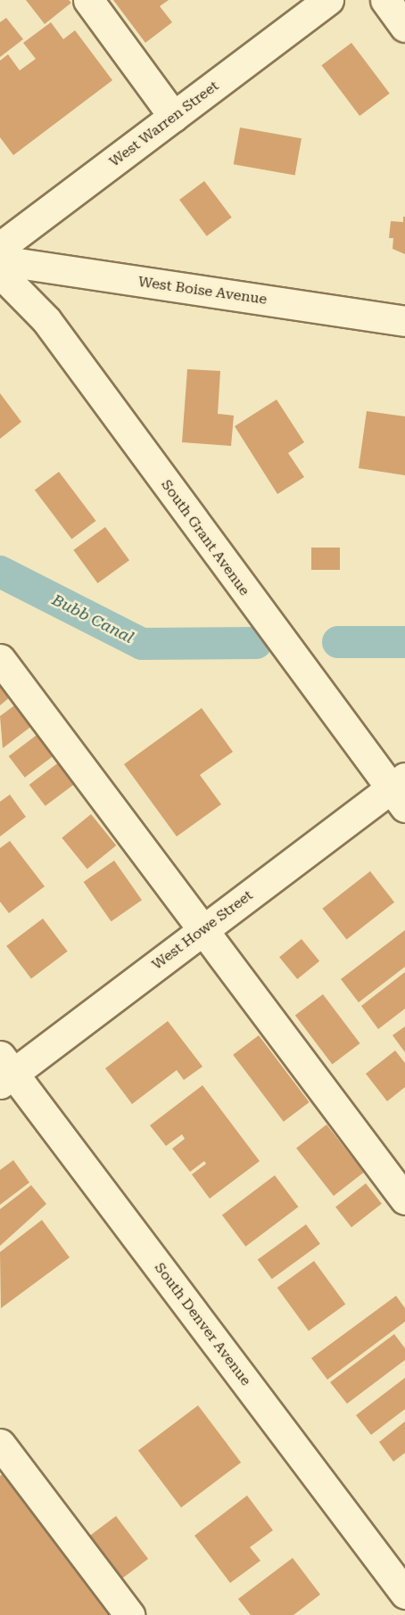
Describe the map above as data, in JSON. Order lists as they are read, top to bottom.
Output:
{
  "streets": {
    "street": [
      "West Warren Street",
      "West Boise Avenue",
      "South Grant Avenue",
      "West Howe Street",
      "South Denver Avenue"
    ]
  },
  "crossings": [
    ["South Grant Avenue", "West Howe Street"],
    ["West Howe Street", "South Denver Avenue"]
  ],
  "water": ["Bubb Canal"]
}
